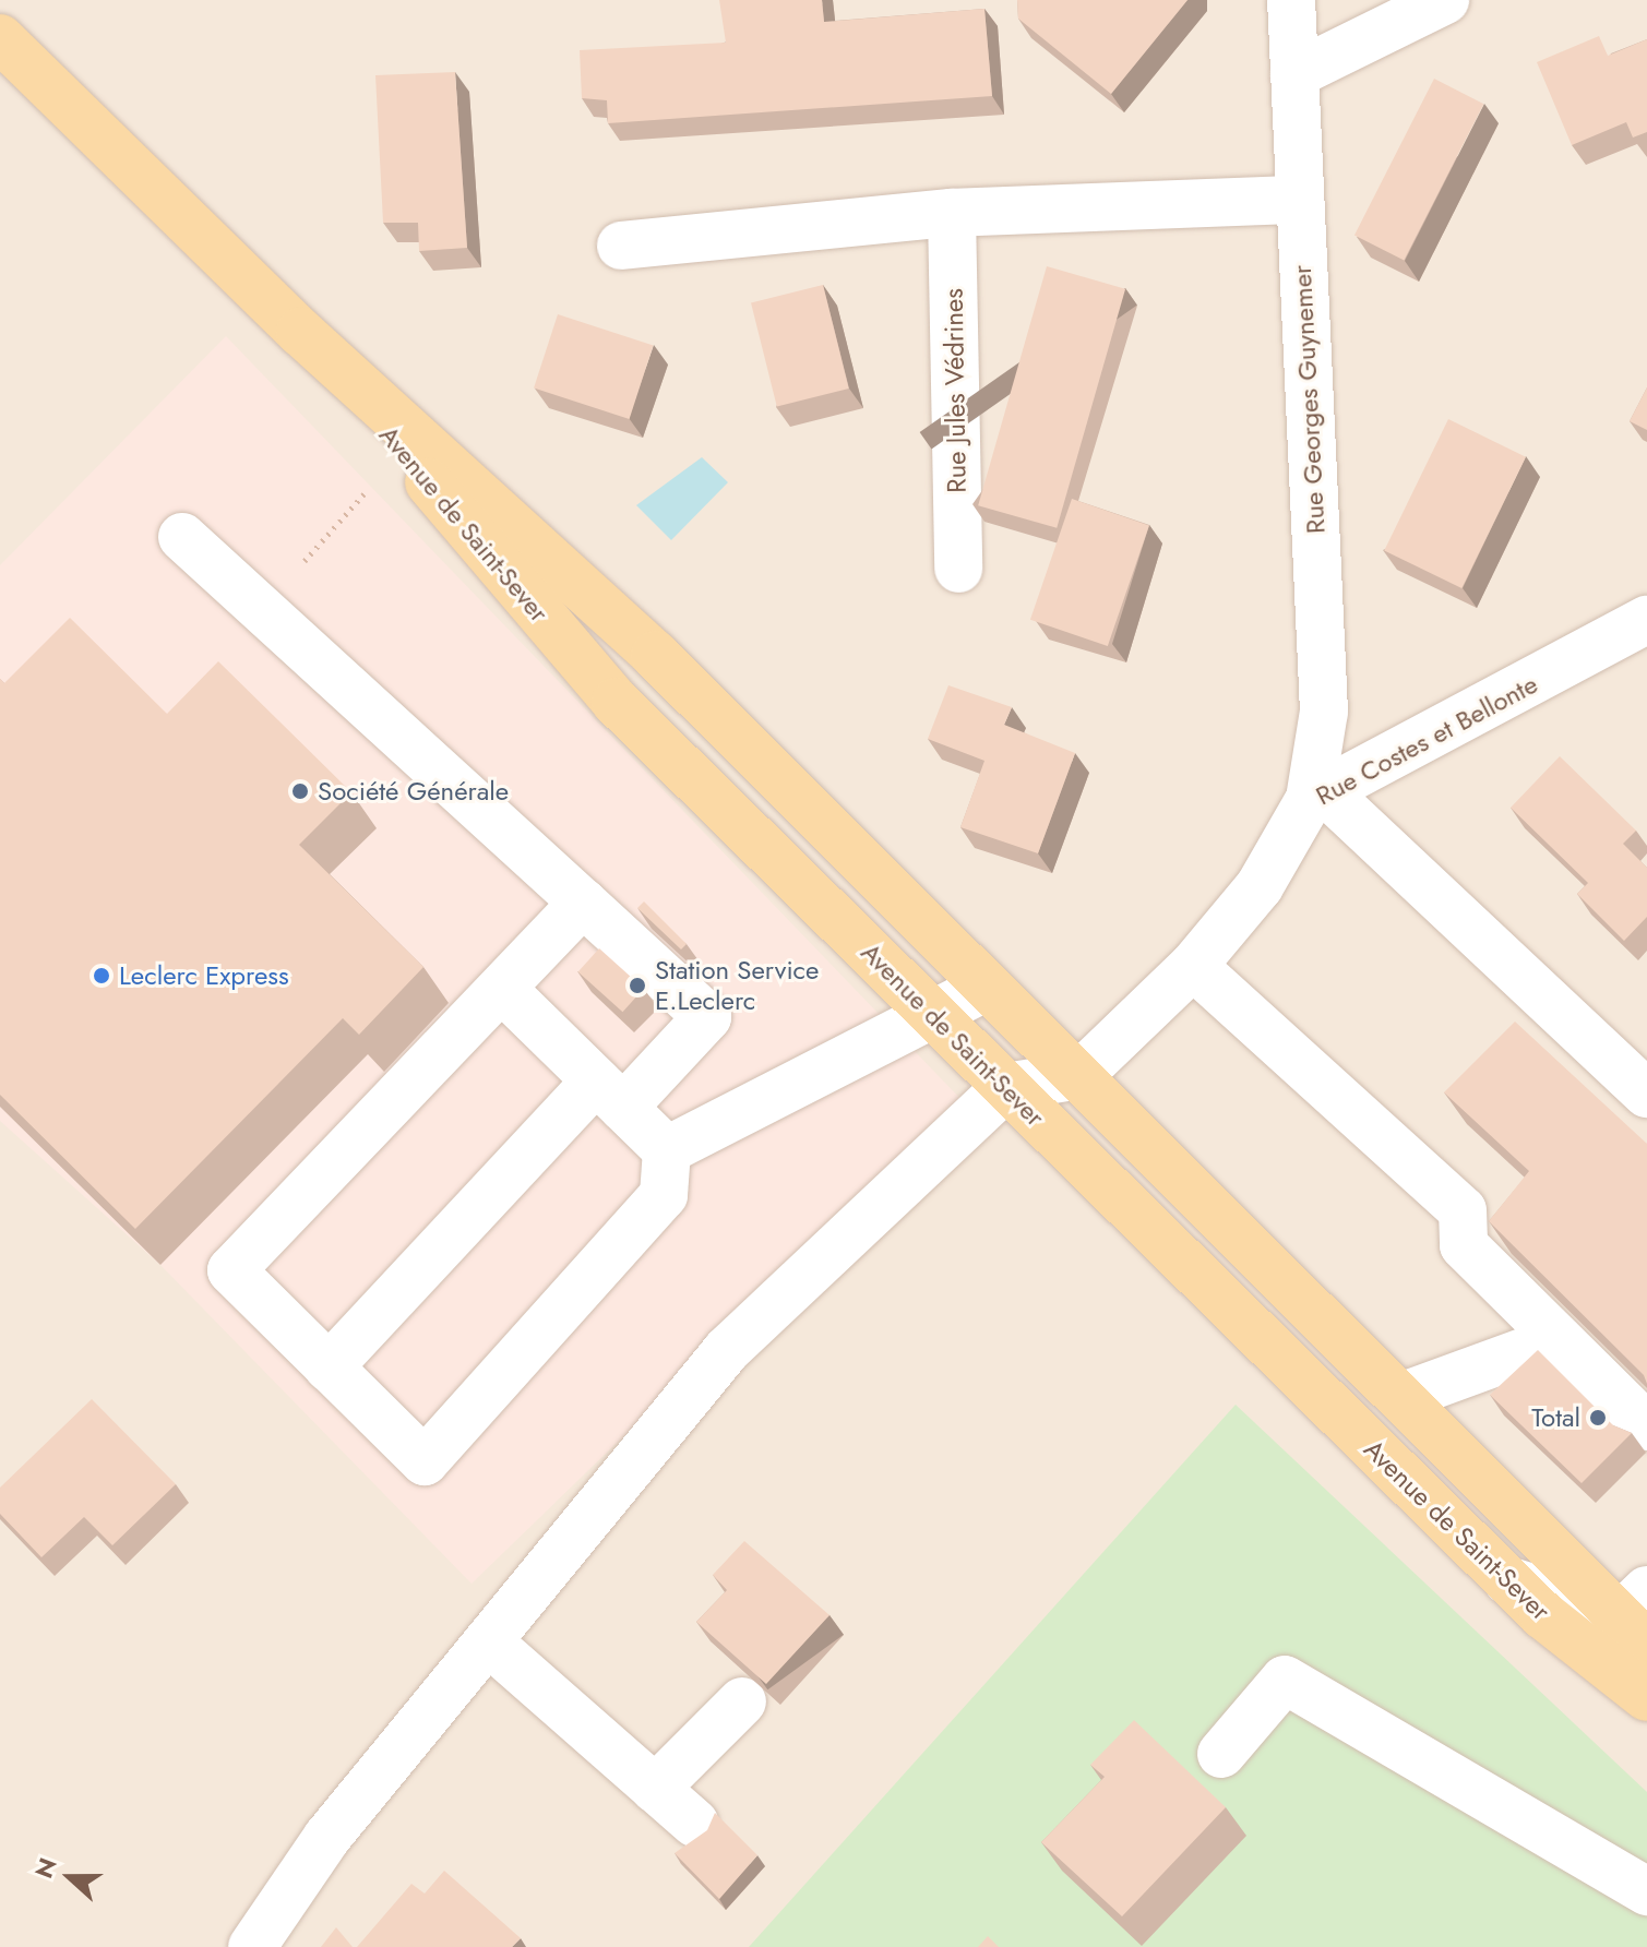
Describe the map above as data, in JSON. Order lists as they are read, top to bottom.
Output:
{
  "streets": {
    "main road": ["Avenue de Saint-Sever"],
    "street": ["Rue Jules Védrines", "Rue Georges Guynemer", "Rue Costes et Bellonte"]
  },
  "crossings": [
    ["Rue Georges Guynemer", "Rue Costes et Bellonte"],
    ["Avenue de Saint-Sever", "Rue Costes et Bellonte"]
  ],
  "places": [
    "Société Générale",
    "Leclerc Express",
    "Station Service E.Leclerc",
    "Total"
  ],
  "north": "left"
}
